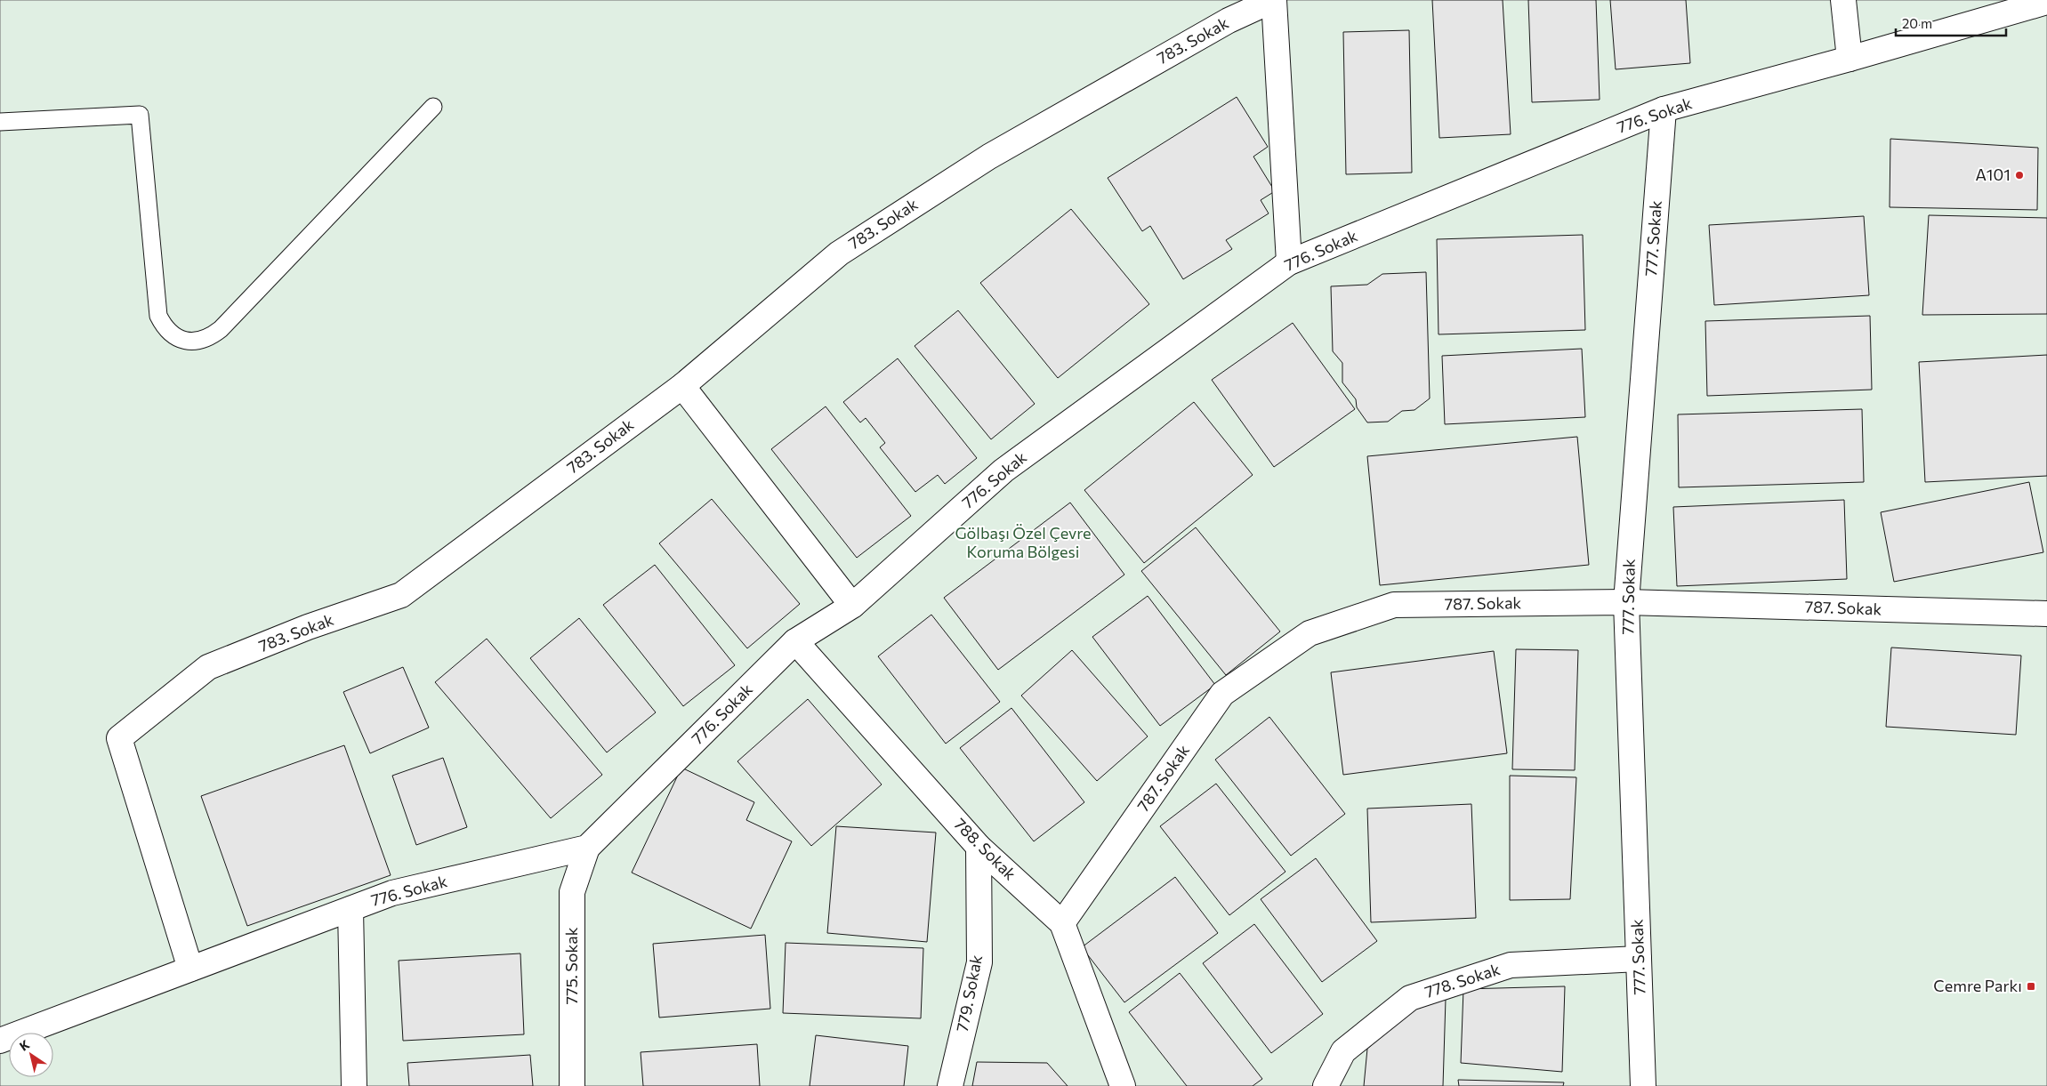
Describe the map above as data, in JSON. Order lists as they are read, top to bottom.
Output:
{
  "streets": {
    "street": [
      "783. Sokak",
      "776. Sokak",
      "777. Sokak",
      "787. Sokak",
      "788. Sokak",
      "775. Sokak",
      "778. Sokak",
      "779. Sokak"
    ]
  },
  "crossings": [
    ["783. Sokak", "776. Sokak"],
    ["776. Sokak", "777. Sokak"],
    ["776. Sokak", "788. Sokak"],
    ["776. Sokak", "775. Sokak"],
    ["777. Sokak", "787. Sokak"],
    ["777. Sokak", "778. Sokak"],
    ["787. Sokak", "788. Sokak"],
    ["788. Sokak", "779. Sokak"]
  ],
  "parks": ["Gölbaşı Özel Çevre Koruma Bölgesi"],
  "places": {
    "other": ["A101"],
    "transit": ["Cemre Parkı"]
  },
  "scale_bar": "20 m",
  "north": "top left"
}
